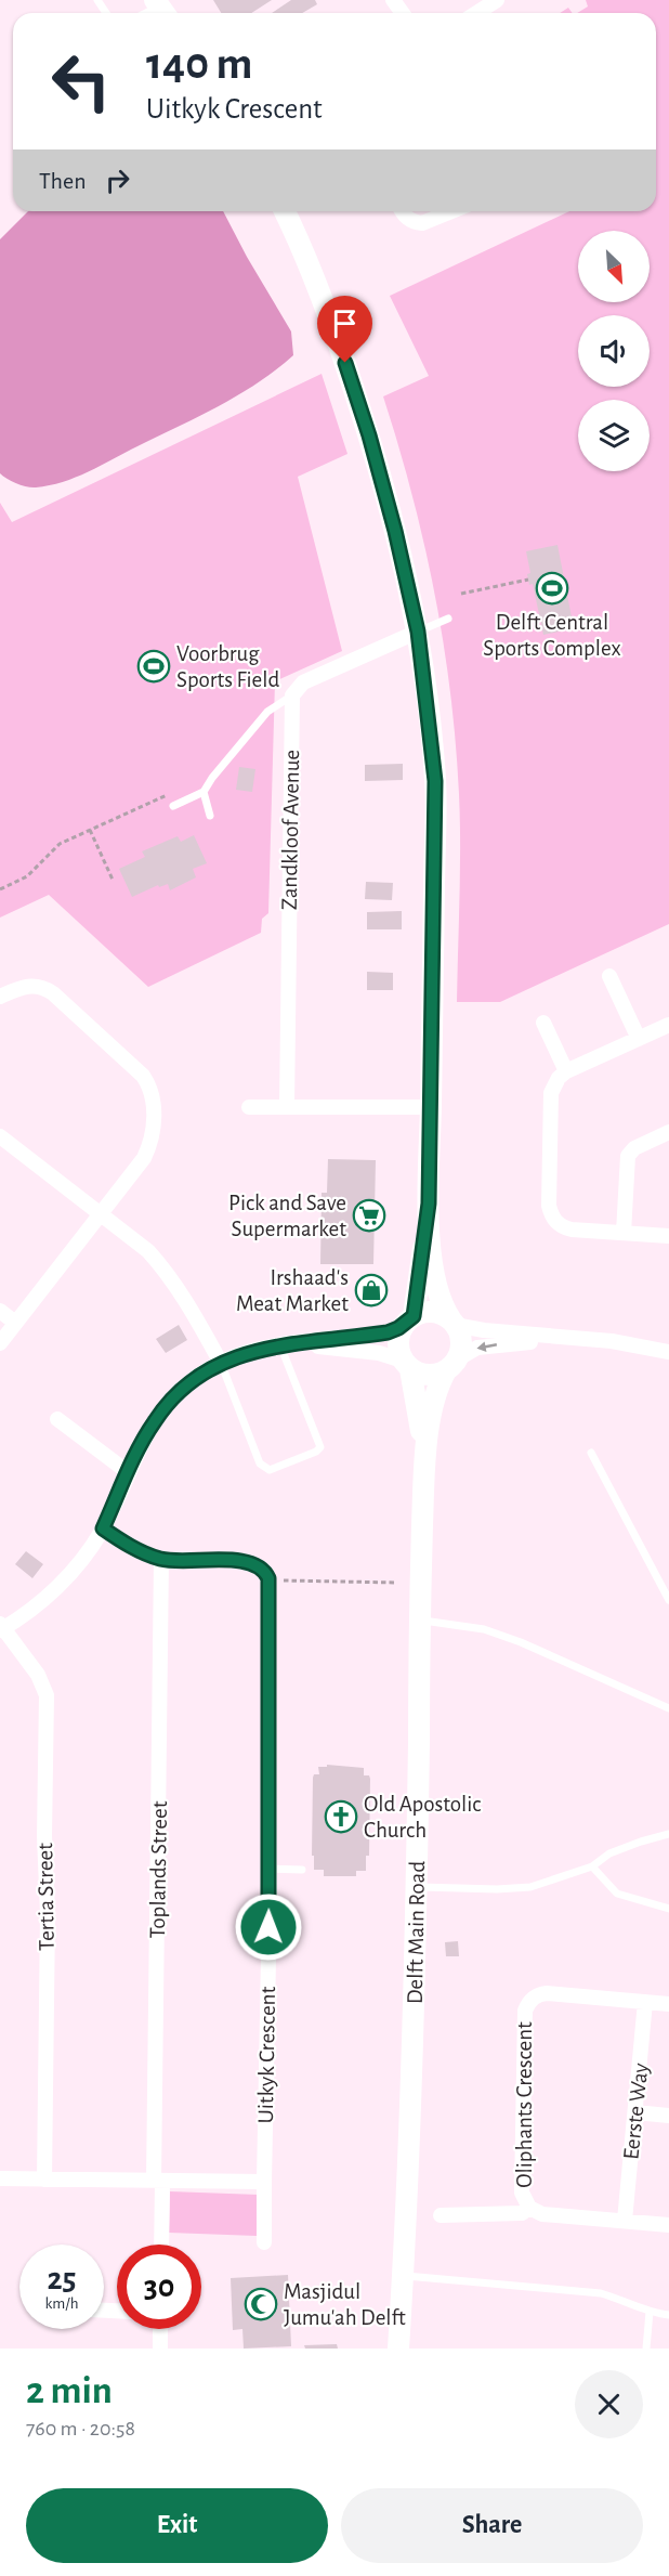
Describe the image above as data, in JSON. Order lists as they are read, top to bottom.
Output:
{
  "streets": {
    "street": [
      "Zandkloof Avenue",
      "Toplands Street",
      "Tertia Street",
      "Delft Main Road",
      "Uitkyk Crescent",
      "Oliphants Crescent",
      "Eerste Way"
    ]
  },
  "crossings": [
    ["Toplands Street", "Uitkyk Crescent"],
    ["Oliphants Crescent", "Eerste Way"]
  ],
  "places": {
    "sports": ["Delft Central Sports Complex", "Voorbrug Sports Field"],
    "supermarket": ["Pick and Save Supermarket"],
    "shop": ["Irshaad's Meat Market"],
    "church": ["Old Apostolic Church"],
    "mosque": ["Masjidul Jumu'ah Delft"]
  },
  "north": "bottom right",
  "page": {
    "turn": ["140 m", "Uitkyk Crescent"],
    "then": "Then",
    "speed": "25 km/h",
    "limit": "30",
    "heading": ["2 min", "760 m · 20:58"],
    "buttons": ["Exit", "Share"]
  }
}
